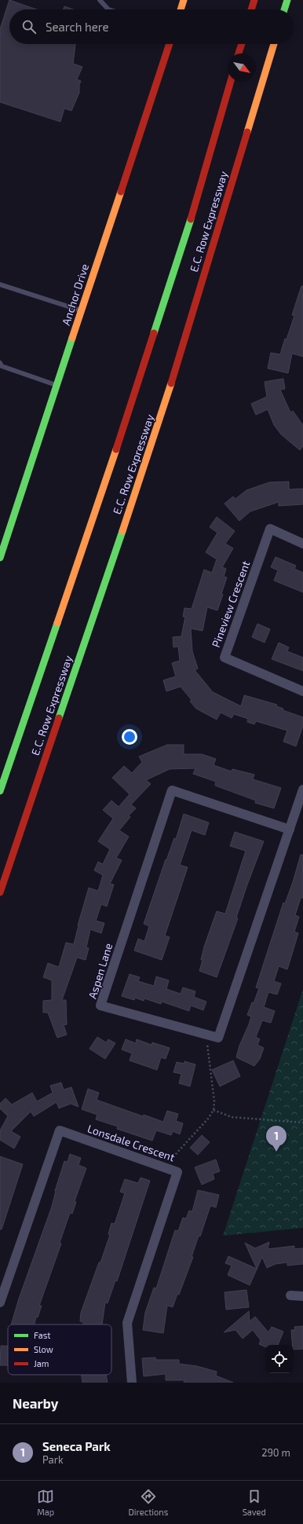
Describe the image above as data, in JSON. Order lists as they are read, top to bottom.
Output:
{
  "streets": {
    "main road": ["E.C. Row Expressway", "Anchor Drive"],
    "street": ["Pineview Crescent", "Aspen Lane", "Lonsdale Crescent"]
  },
  "legend": ["Fast", "Slow", "Jam"],
  "north": "bottom right",
  "page": {
    "search": "Search here",
    "pins": "1",
    "heading": "Nearby",
    "list": [
      {
        "mark": "1",
        "name": "Seneca Park",
        "note": "Park",
        "value": "290 m"
      }
    ],
    "nav": ["Map", "Directions", "Saved"]
  }
}
